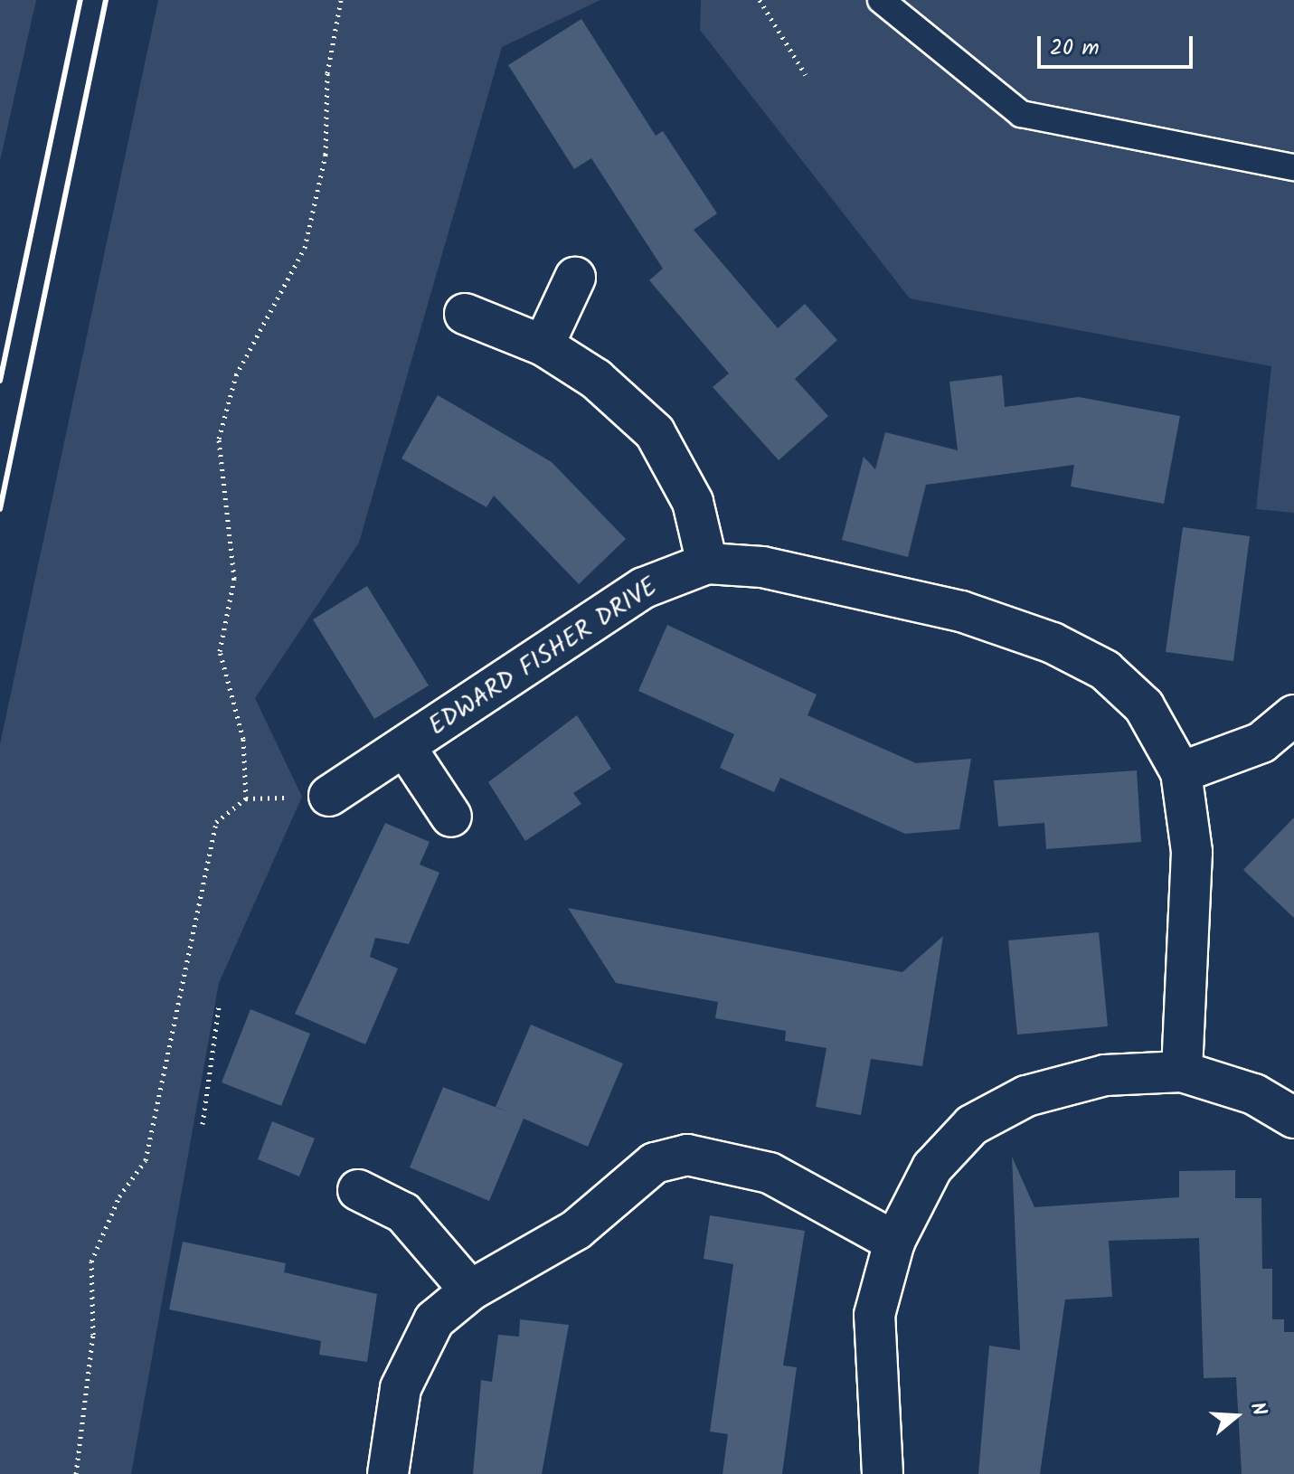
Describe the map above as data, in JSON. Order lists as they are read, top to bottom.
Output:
{
  "streets": {
    "street": ["EDWARD FISHER DRIVE"]
  },
  "scale_bar": "20 m",
  "north": "right"
}
